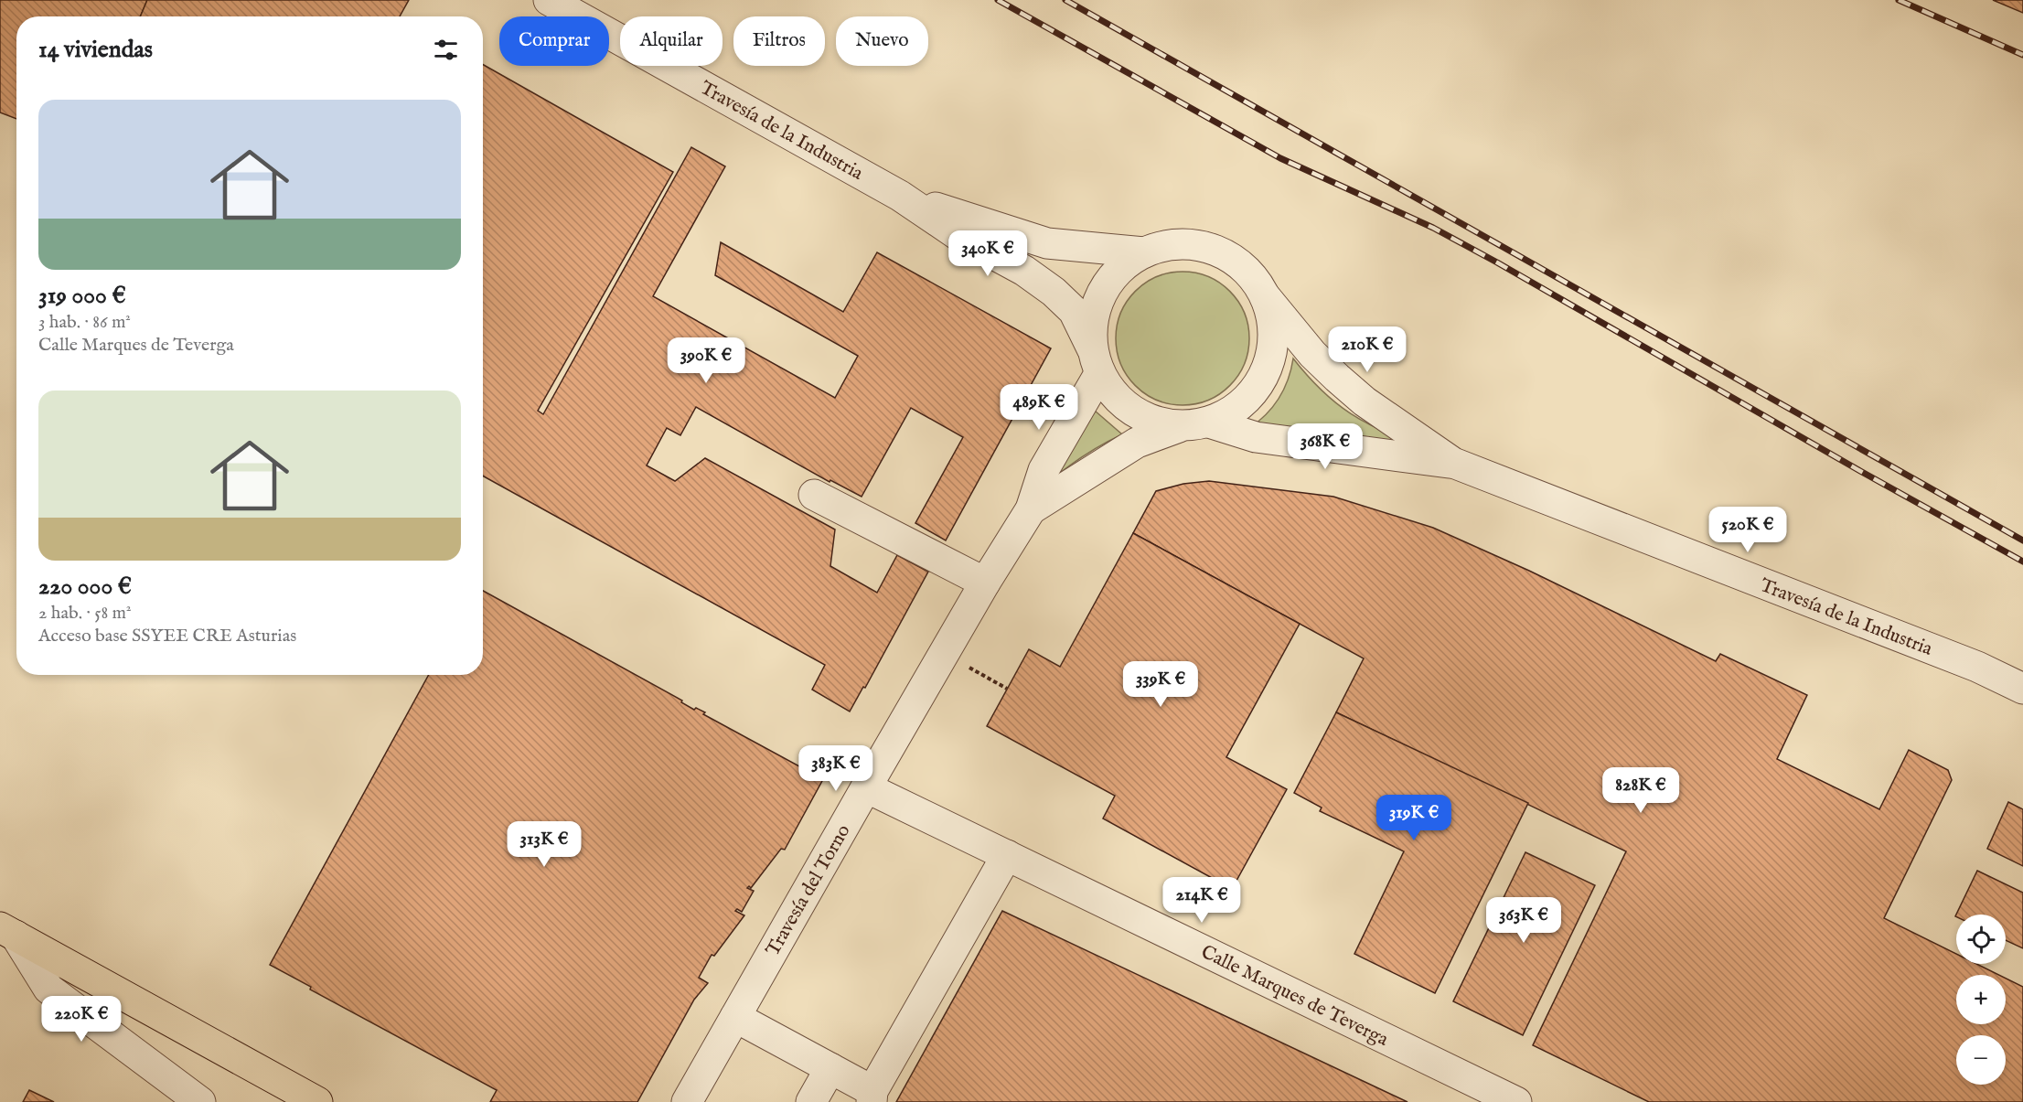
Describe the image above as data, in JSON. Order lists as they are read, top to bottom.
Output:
{
  "streets": {
    "street": ["Travesía de la Industria", "Travesía del Torno", "Calle Marques de Teverga"]
  },
  "crossings": [
    ["Travesía de la Industria", "Travesía del Torno"],
    ["Travesía del Torno", "Calle Marques de Teverga"]
  ],
  "page": {
    "chip": [
      "Comprar",
      "Alquilar",
      "Filtros",
      "Nuevo"
    ],
    "heading": "14 viviendas",
    "list": [
      {
        "name": "319 000 €",
        "note": "3 hab. · 86 m² · Calle Marques de Teverga"
      },
      {
        "name": "220 000 €",
        "note": "2 hab. · 58 m² · Acceso base SSYEE CRE Asturias"
      }
    ],
    "price": [
      "340K €",
      "210K €",
      "390K €",
      "489K €",
      "368K €",
      "520K €",
      "339K €",
      "383K €",
      "828K €",
      "319K €",
      "313K €",
      "214K €",
      "363K €",
      "220K €"
    ],
    "map_buttons": ["+", "−"]
  }
}
